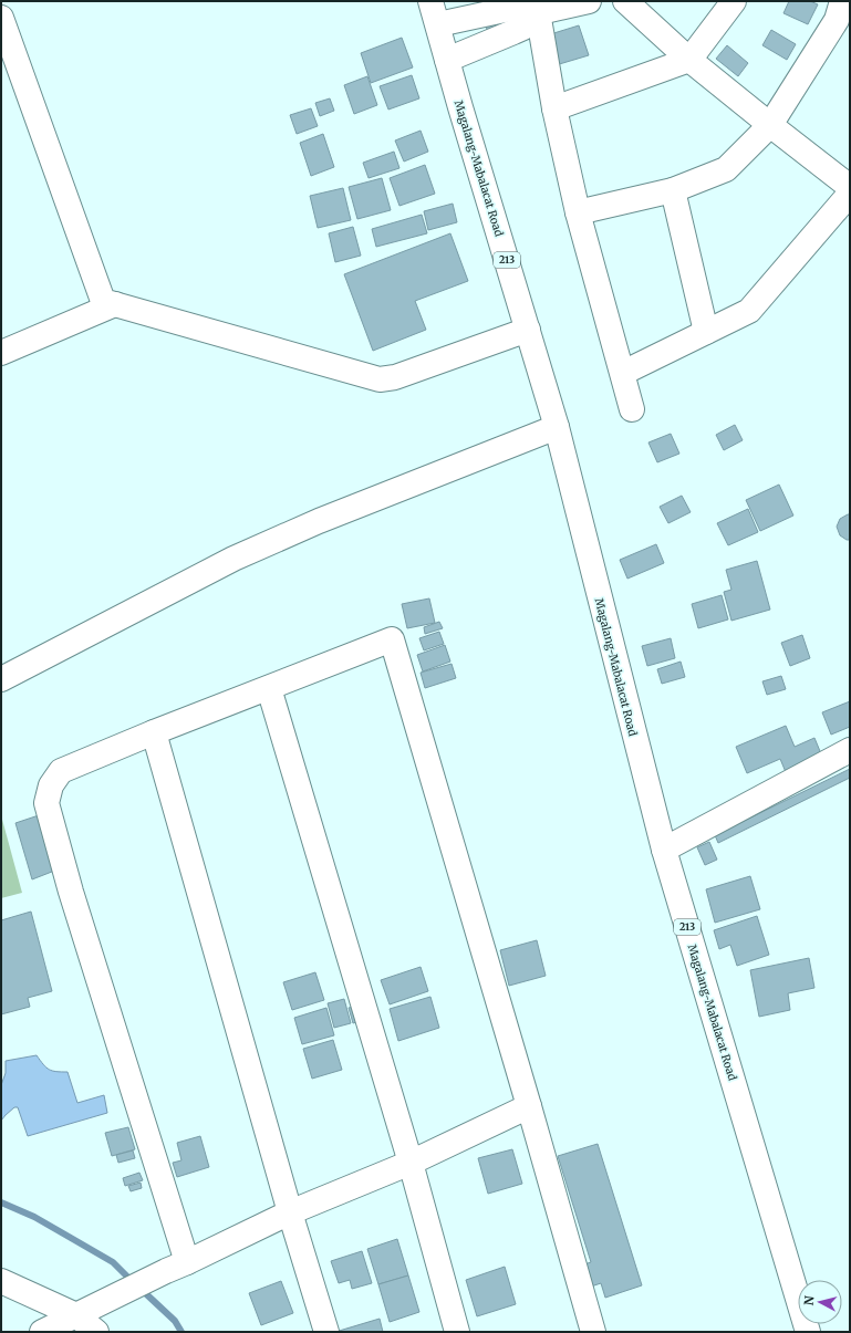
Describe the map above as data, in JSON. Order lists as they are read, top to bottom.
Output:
{
  "streets": {
    "street": ["Magalang-Mabalacat Road", "213"]
  },
  "north": "left"
}
